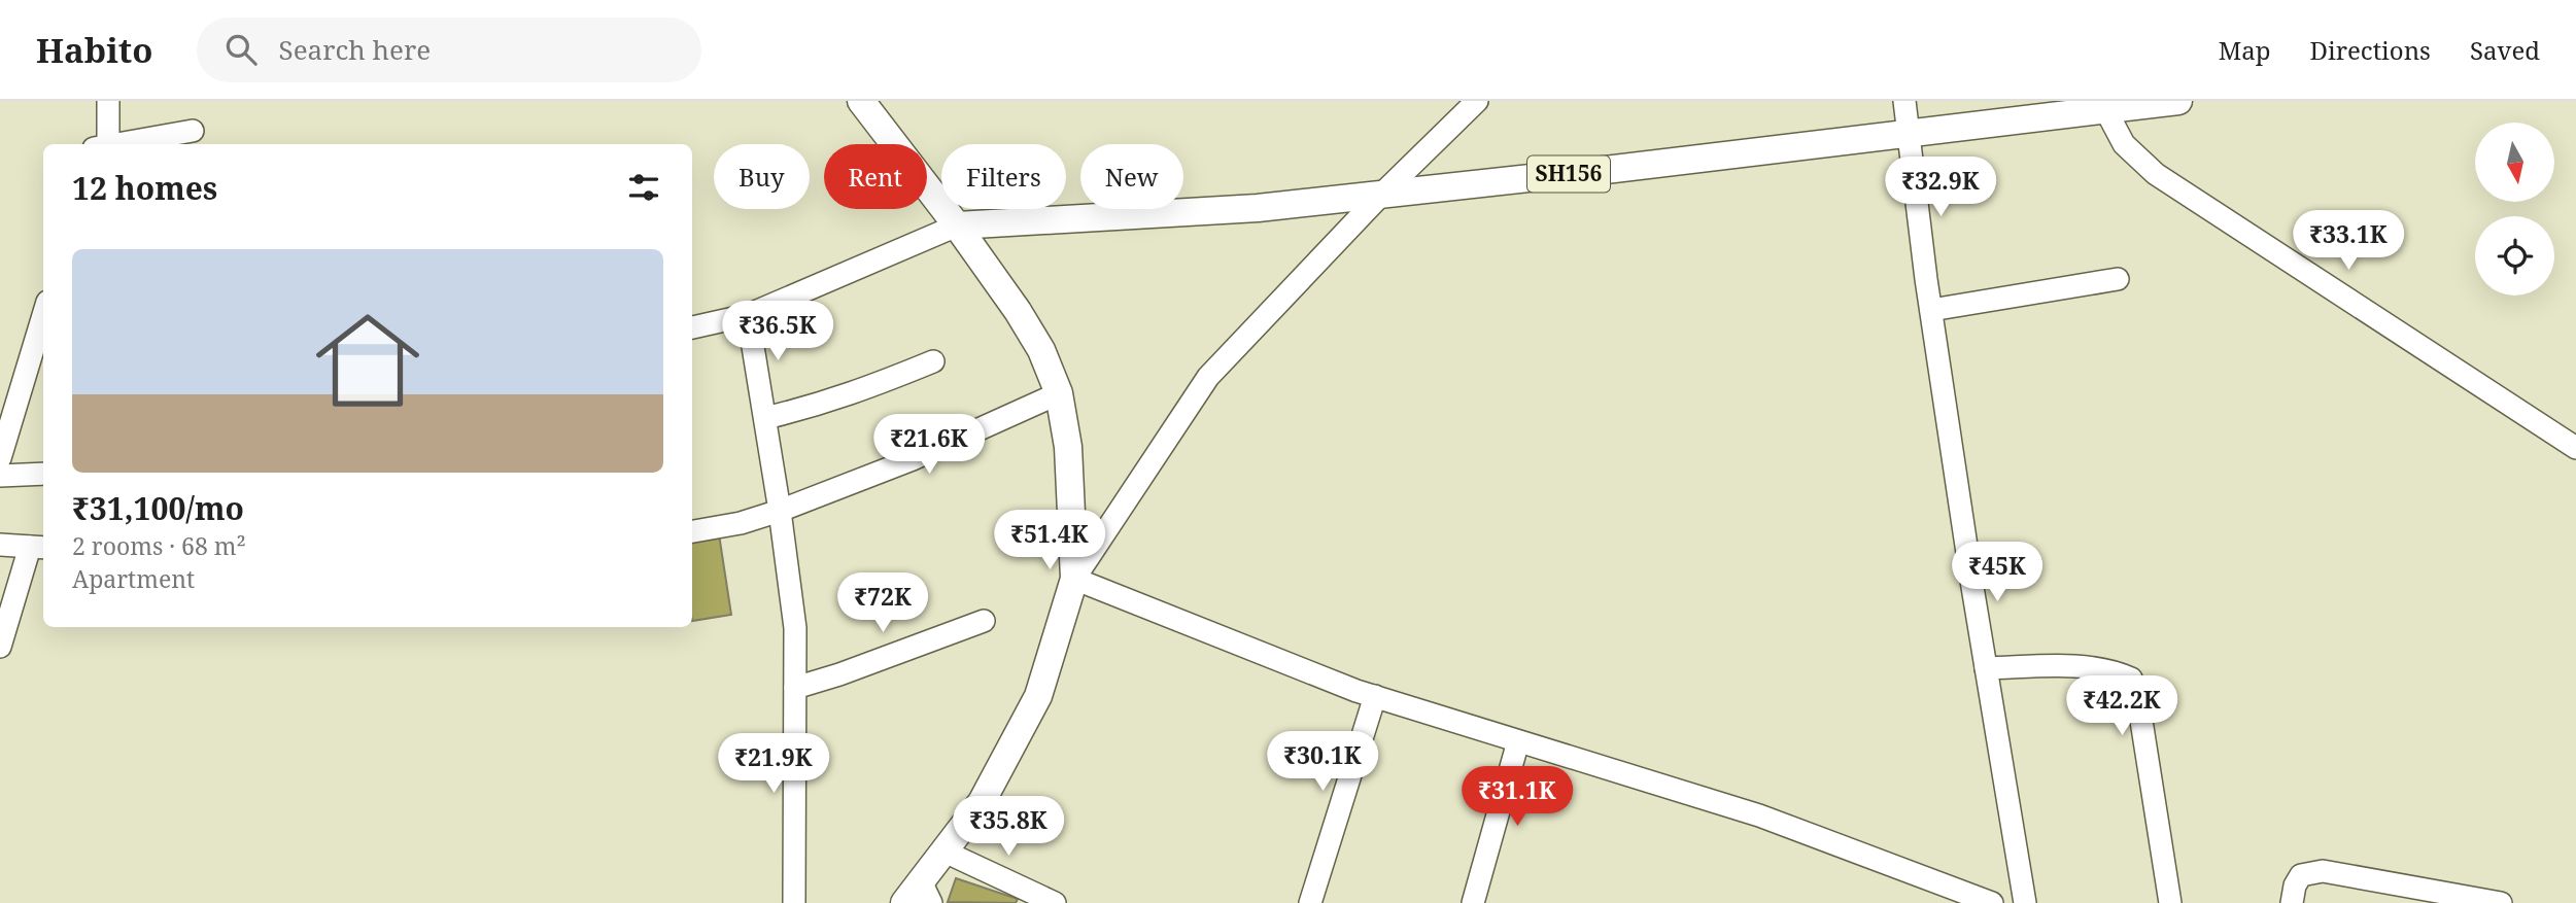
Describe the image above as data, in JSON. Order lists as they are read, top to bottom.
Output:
{
  "streets": {
    "main road": ["SH156"]
  },
  "north": "bottom",
  "page": {
    "header": "Habito",
    "search": "Search here",
    "nav": ["Map", "Directions", "Saved"],
    "chip": [
      "Buy",
      "Rent",
      "Filters",
      "New"
    ],
    "heading": "12 homes",
    "price": [
      "₹32.9K",
      "₹33.1K",
      "₹36.5K",
      "₹21.6K",
      "₹51.4K",
      "₹45K",
      "₹72K",
      "₹42.2K",
      "₹30.1K",
      "₹21.9K",
      "₹31.1K",
      "₹35.8K"
    ],
    "list": [
      {
        "name": "₹31,100/mo",
        "note": "2 rooms · 68 m² · Apartment"
      }
    ]
  }
}
